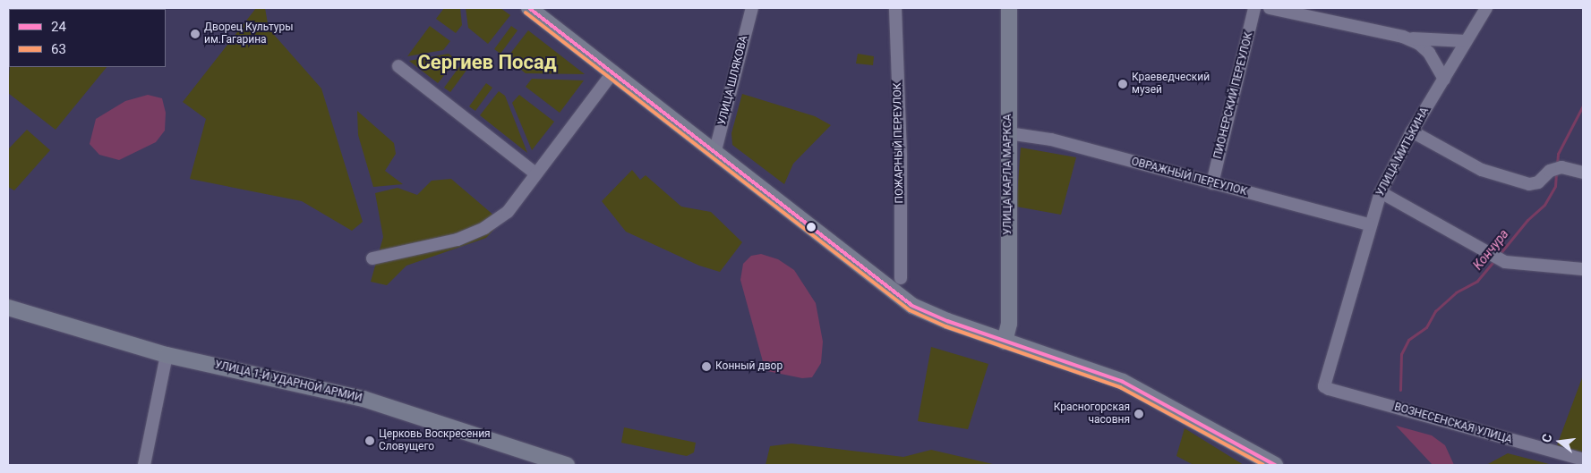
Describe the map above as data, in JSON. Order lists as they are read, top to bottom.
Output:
{
  "streets": {
    "main road": ["УЛИЦА КАРЛА МАРКСА", "УЛИЦА 1-Й УДАРНОЙ АРМИИ"],
    "street": [
      "УЛИЦА ШЛЯКОВА",
      "ПИОНЕРСКИЙ ПЕРЕУЛОК",
      "ПОЖАРНЫЙ ПЕРЕУЛОК",
      "УЛИЦА МИТЬКИНА",
      "ОВРАЖНЫЙ ПЕРЕУЛОК",
      "ВОЗНЕСЕНСКАЯ УЛИЦА"
    ]
  },
  "crossings": [
    ["ПИОНЕРСКИЙ ПЕРЕУЛОК", "ОВРАЖНЫЙ ПЕРЕУЛОК"],
    ["УЛИЦА МИТЬКИНА", "ОВРАЖНЫЙ ПЕРЕУЛОК"],
    ["УЛИЦА МИТЬКИНА", "ВОЗНЕСЕНСКАЯ УЛИЦА"],
    ["УЛИЦА КАРЛА МАРКСА", "ОВРАЖНЫЙ ПЕРЕУЛОК"]
  ],
  "districts": ["Сергиев Посад"],
  "water": ["Кончура"],
  "places": [
    "Дворец Культуры им.Гагарина",
    "Краеведческий музей",
    "Конный двор",
    "Красногорская часовня",
    "Церковь Воскресения Словущего"
  ],
  "lines": ["transit line 24", "transit line 63"],
  "legend": ["24", "63"],
  "north": "left"
}
